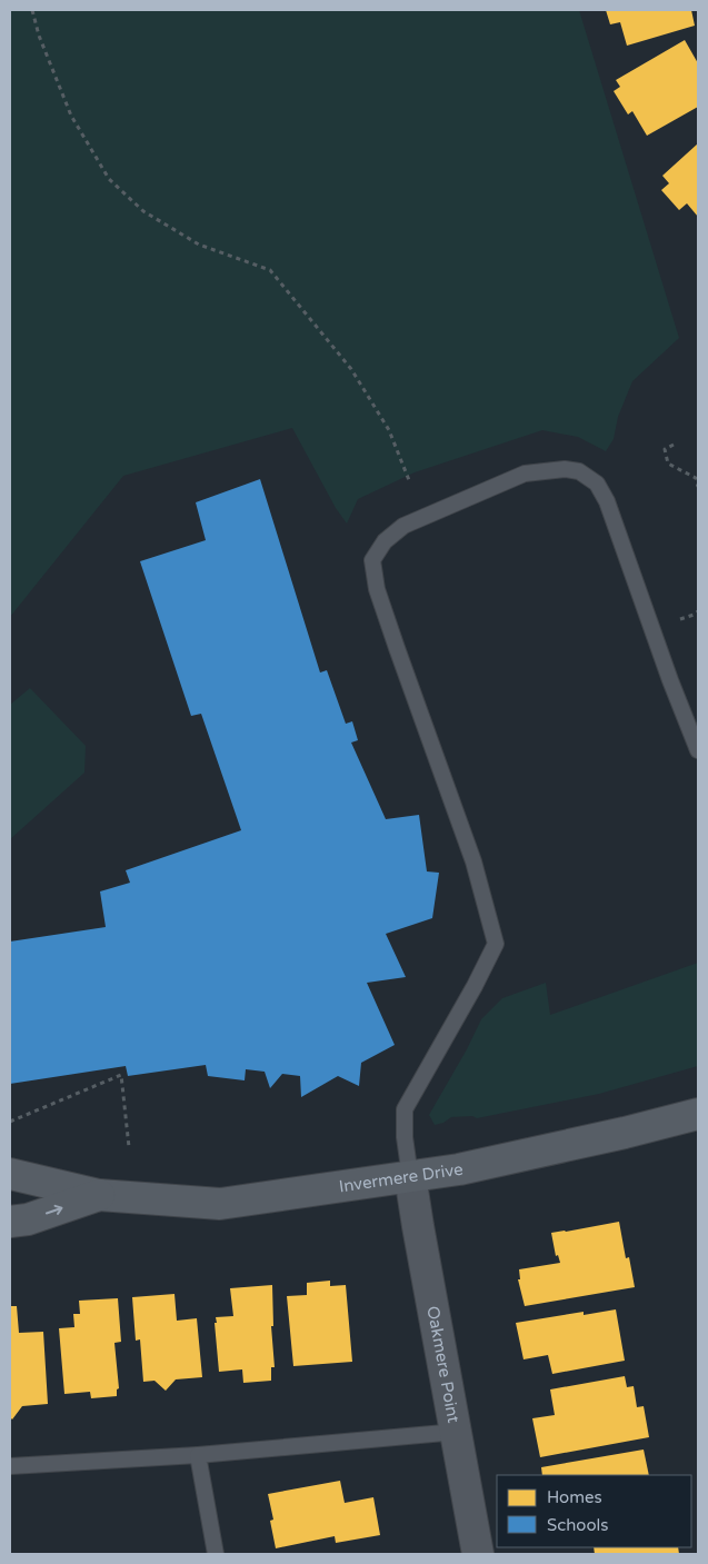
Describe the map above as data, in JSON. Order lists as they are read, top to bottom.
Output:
{
  "streets": {
    "street": ["Invermere Drive", "Oakmere Point"]
  },
  "crossings": [
    ["Invermere Drive", "Oakmere Point"]
  ],
  "legend": ["Homes", "Schools"]
}
